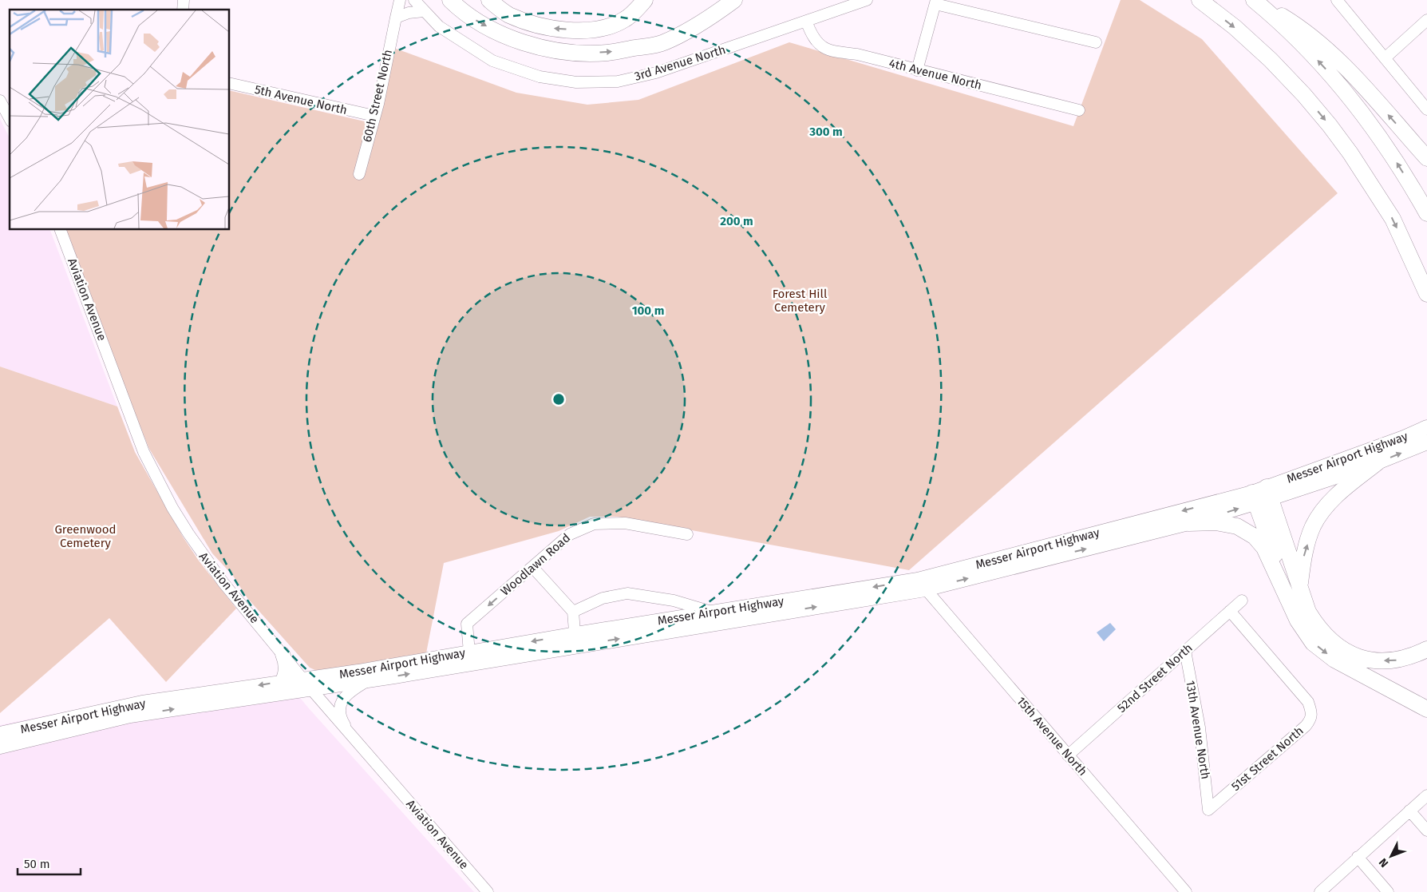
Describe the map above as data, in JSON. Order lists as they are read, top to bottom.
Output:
{
  "streets": {
    "main road": ["Messer Airport Highway"],
    "street": [
      "3rd Avenue North",
      "4th Avenue North",
      "60th Street North",
      "5th Avenue North",
      "Aviation Avenue",
      "Woodlawn Road",
      "52nd Street North",
      "13th Avenue North",
      "15th Avenue North",
      "51st Street North"
    ]
  },
  "crossings": [
    ["3rd Avenue North", "4th Avenue North"],
    ["60th Street North", "5th Avenue North"],
    ["Aviation Avenue", "Messer Airport Highway"],
    ["Messer Airport Highway", "Woodlawn Road"],
    ["Messer Airport Highway", "15th Avenue North"],
    ["52nd Street North", "13th Avenue North"],
    ["52nd Street North", "15th Avenue North"],
    ["52nd Street North", "51st Street North"],
    ["13th Avenue North", "51st Street North"]
  ],
  "one_way": ["Woodlawn Road"],
  "parks": ["Forest Hill Cemetery", "Greenwood Cemetery"],
  "scale_bar": "50 m",
  "north": "bottom left",
  "rings": ["300 m", "200 m", "100 m"]
}
